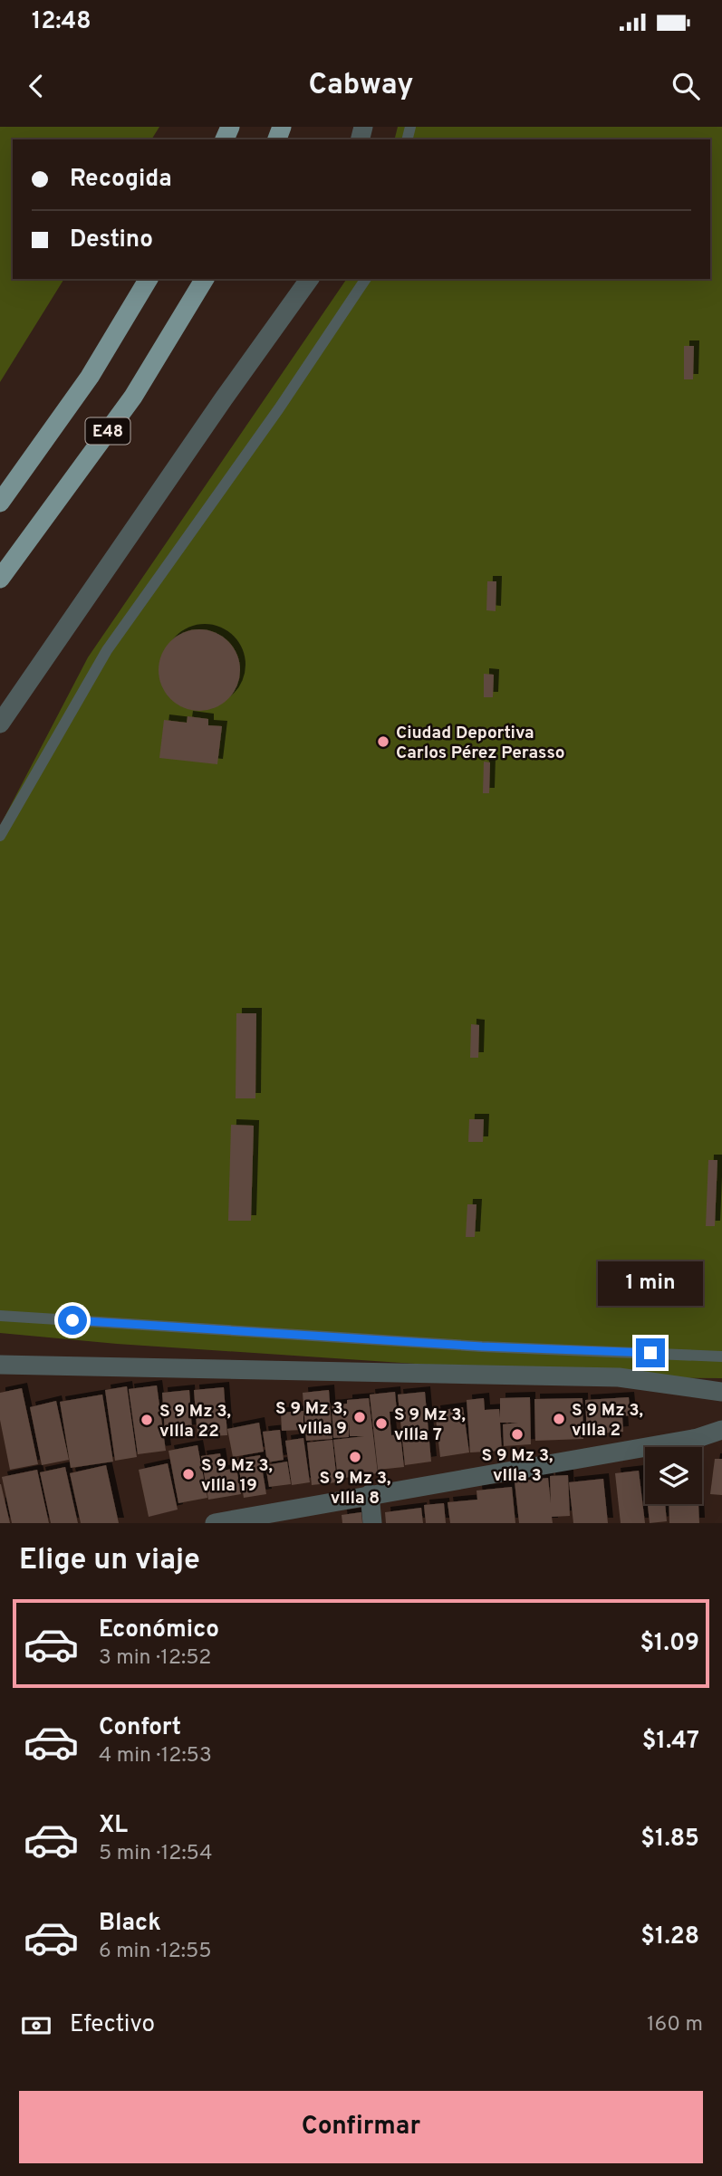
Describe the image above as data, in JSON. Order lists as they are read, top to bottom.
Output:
{
  "streets": {
    "main road": ["E48"]
  },
  "places": [
    "Ciudad Deportiva Carlos Pérez Perasso",
    "S 9 Mz 3, vIlla 9",
    "S 9 Mz 3, vIlla 2",
    "S 9 Mz 3, vIlla 22",
    "S 9 Mz 3, vIlla 7",
    "S 9 Mz 3, vIlla 3",
    "S 9 Mz 3, vIlla 8",
    "S 9 Mz 3, vIlla 19"
  ],
  "page": {
    "status": "12:48",
    "header": "Cabway",
    "banner": ["Recogida", "Destino"],
    "bubble": "1 min",
    "heading": "Elige un viaje",
    "list": [
      {
        "name": "Económico",
        "note": "3 min · 12:52",
        "value": "$1.09"
      },
      {
        "name": "Confort",
        "note": "4 min · 12:53",
        "value": "$1.47"
      },
      {
        "name": "XL",
        "note": "5 min · 12:54",
        "value": "$1.85"
      },
      {
        "name": "Black",
        "note": "6 min · 12:55",
        "value": "$1.28"
      }
    ],
    "pay": ["Efectivo", "160 m"],
    "buttons": "Confirmar"
  }
}
